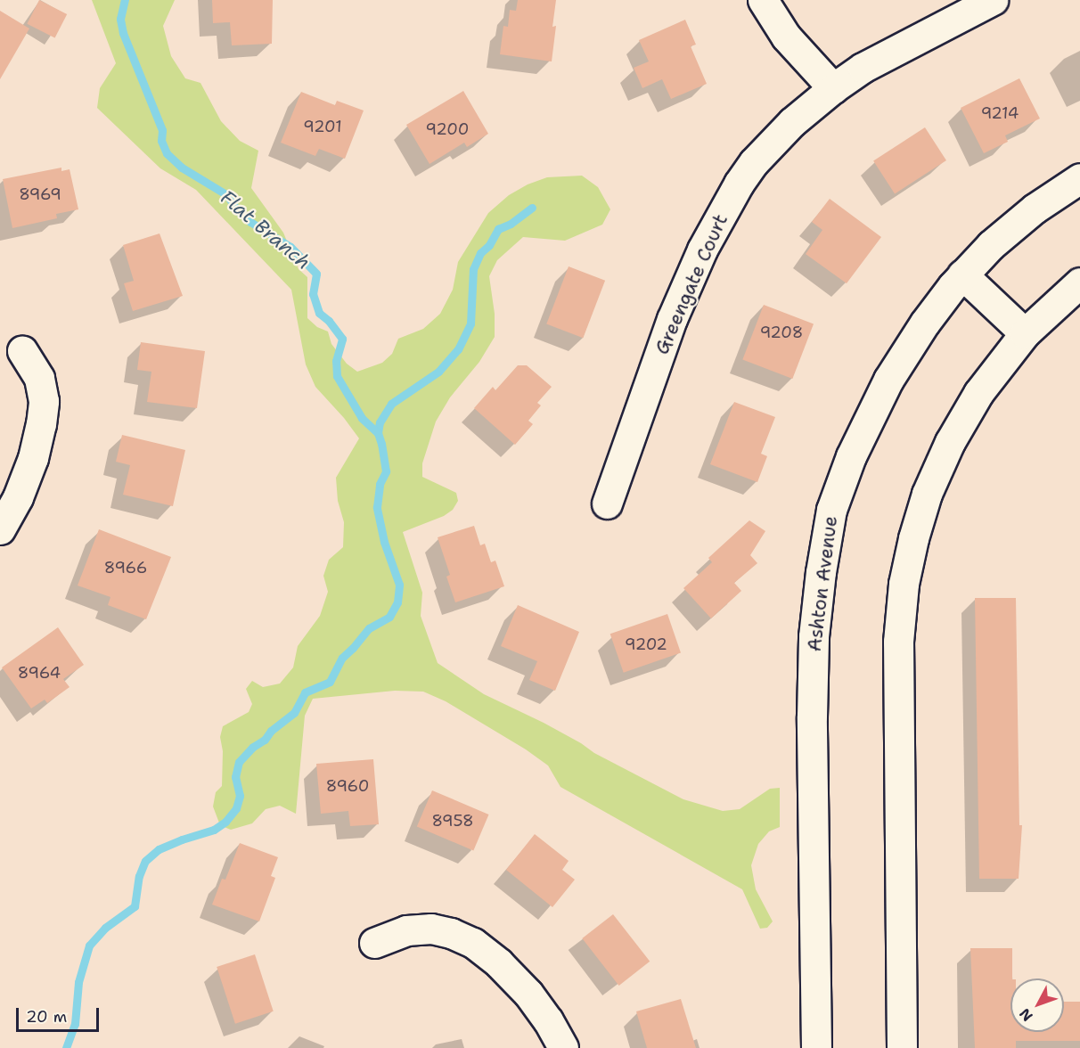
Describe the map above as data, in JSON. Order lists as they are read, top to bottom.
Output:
{
  "streets": {
    "street": ["Greengate Court", "Ashton Avenue"]
  },
  "water": ["Flat Branch"],
  "house_numbers": [
    "9214",
    "9201",
    "9200",
    "8969",
    "9208",
    "8966",
    "9202",
    "8964",
    "8960",
    "8958"
  ],
  "scale_bar": "20 m",
  "north": "bottom left"
}
